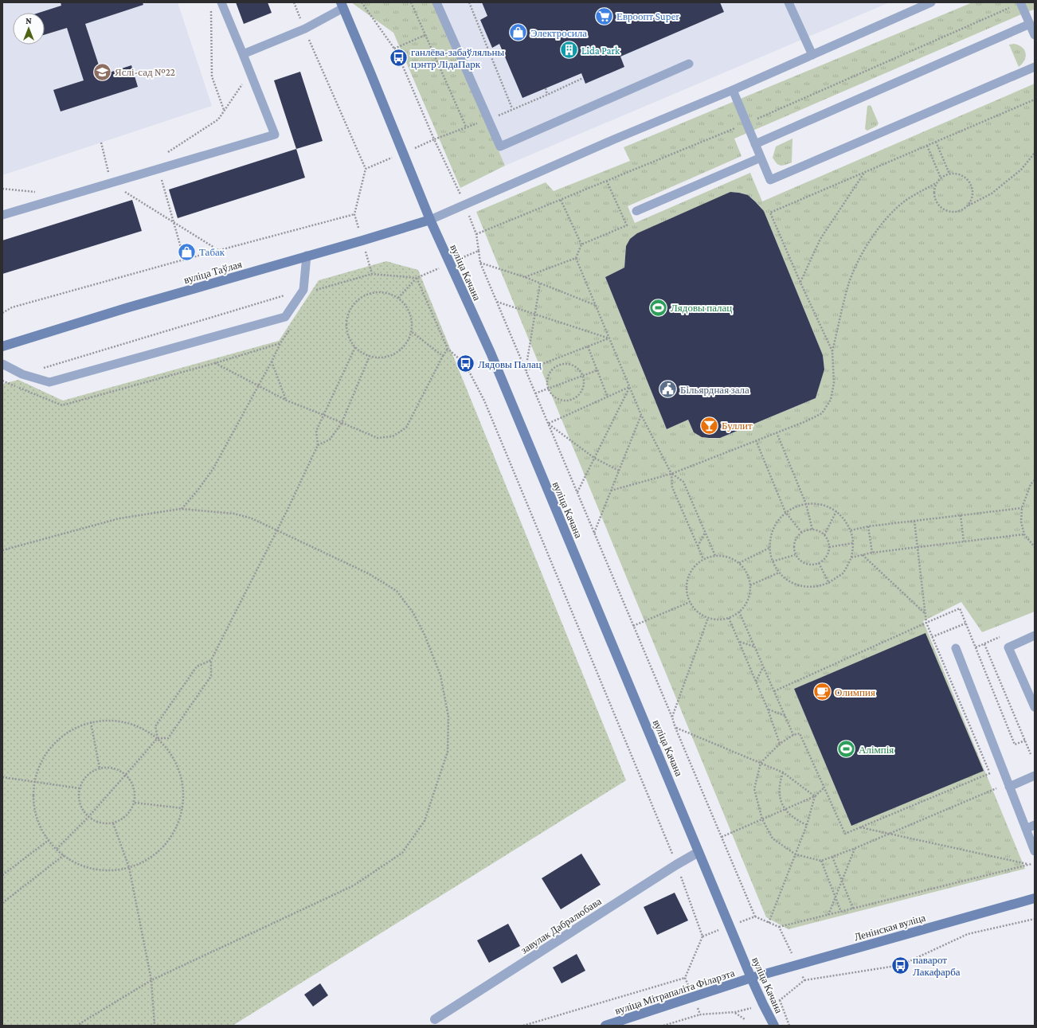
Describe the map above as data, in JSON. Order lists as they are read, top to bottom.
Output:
{
  "streets": {
    "main road": [
      "вуліца Таўлая",
      "вуліца Качана",
      "Ленінская вуліца",
      "вуліца Мітрапаліта Філарэта"
    ],
    "street": ["завулак Дабралюбава"]
  },
  "crossings": [
    ["вуліца Таўлая", "вуліца Качана"],
    ["вуліца Качана", "завулак Дабралюбава"],
    ["вуліца Качана", "Ленінская вуліца"],
    ["вуліца Качана", "вуліца Мітрапаліта Філарэта"],
    ["Ленінская вуліца", "вуліца Мітрапаліта Філарэта"]
  ],
  "places": {
    "supermarket": ["Евроопт Super"],
    "shop": ["Электросила", "Табак"],
    "building": ["Lida Park"],
    "bus stop": ["ганлёва-забаўляльны цэнтр ЛідаПарк", "Лядовы Палац", "паварот Лакафарба"],
    "school or university": ["Яслі-сад №22"],
    "sports": ["Лядовы палац", "Алімпія"],
    "public building": ["Більярдная зала"],
    "bar": ["Буллит"],
    "cafe": ["Олимпия"]
  },
  "north": "top"
}
